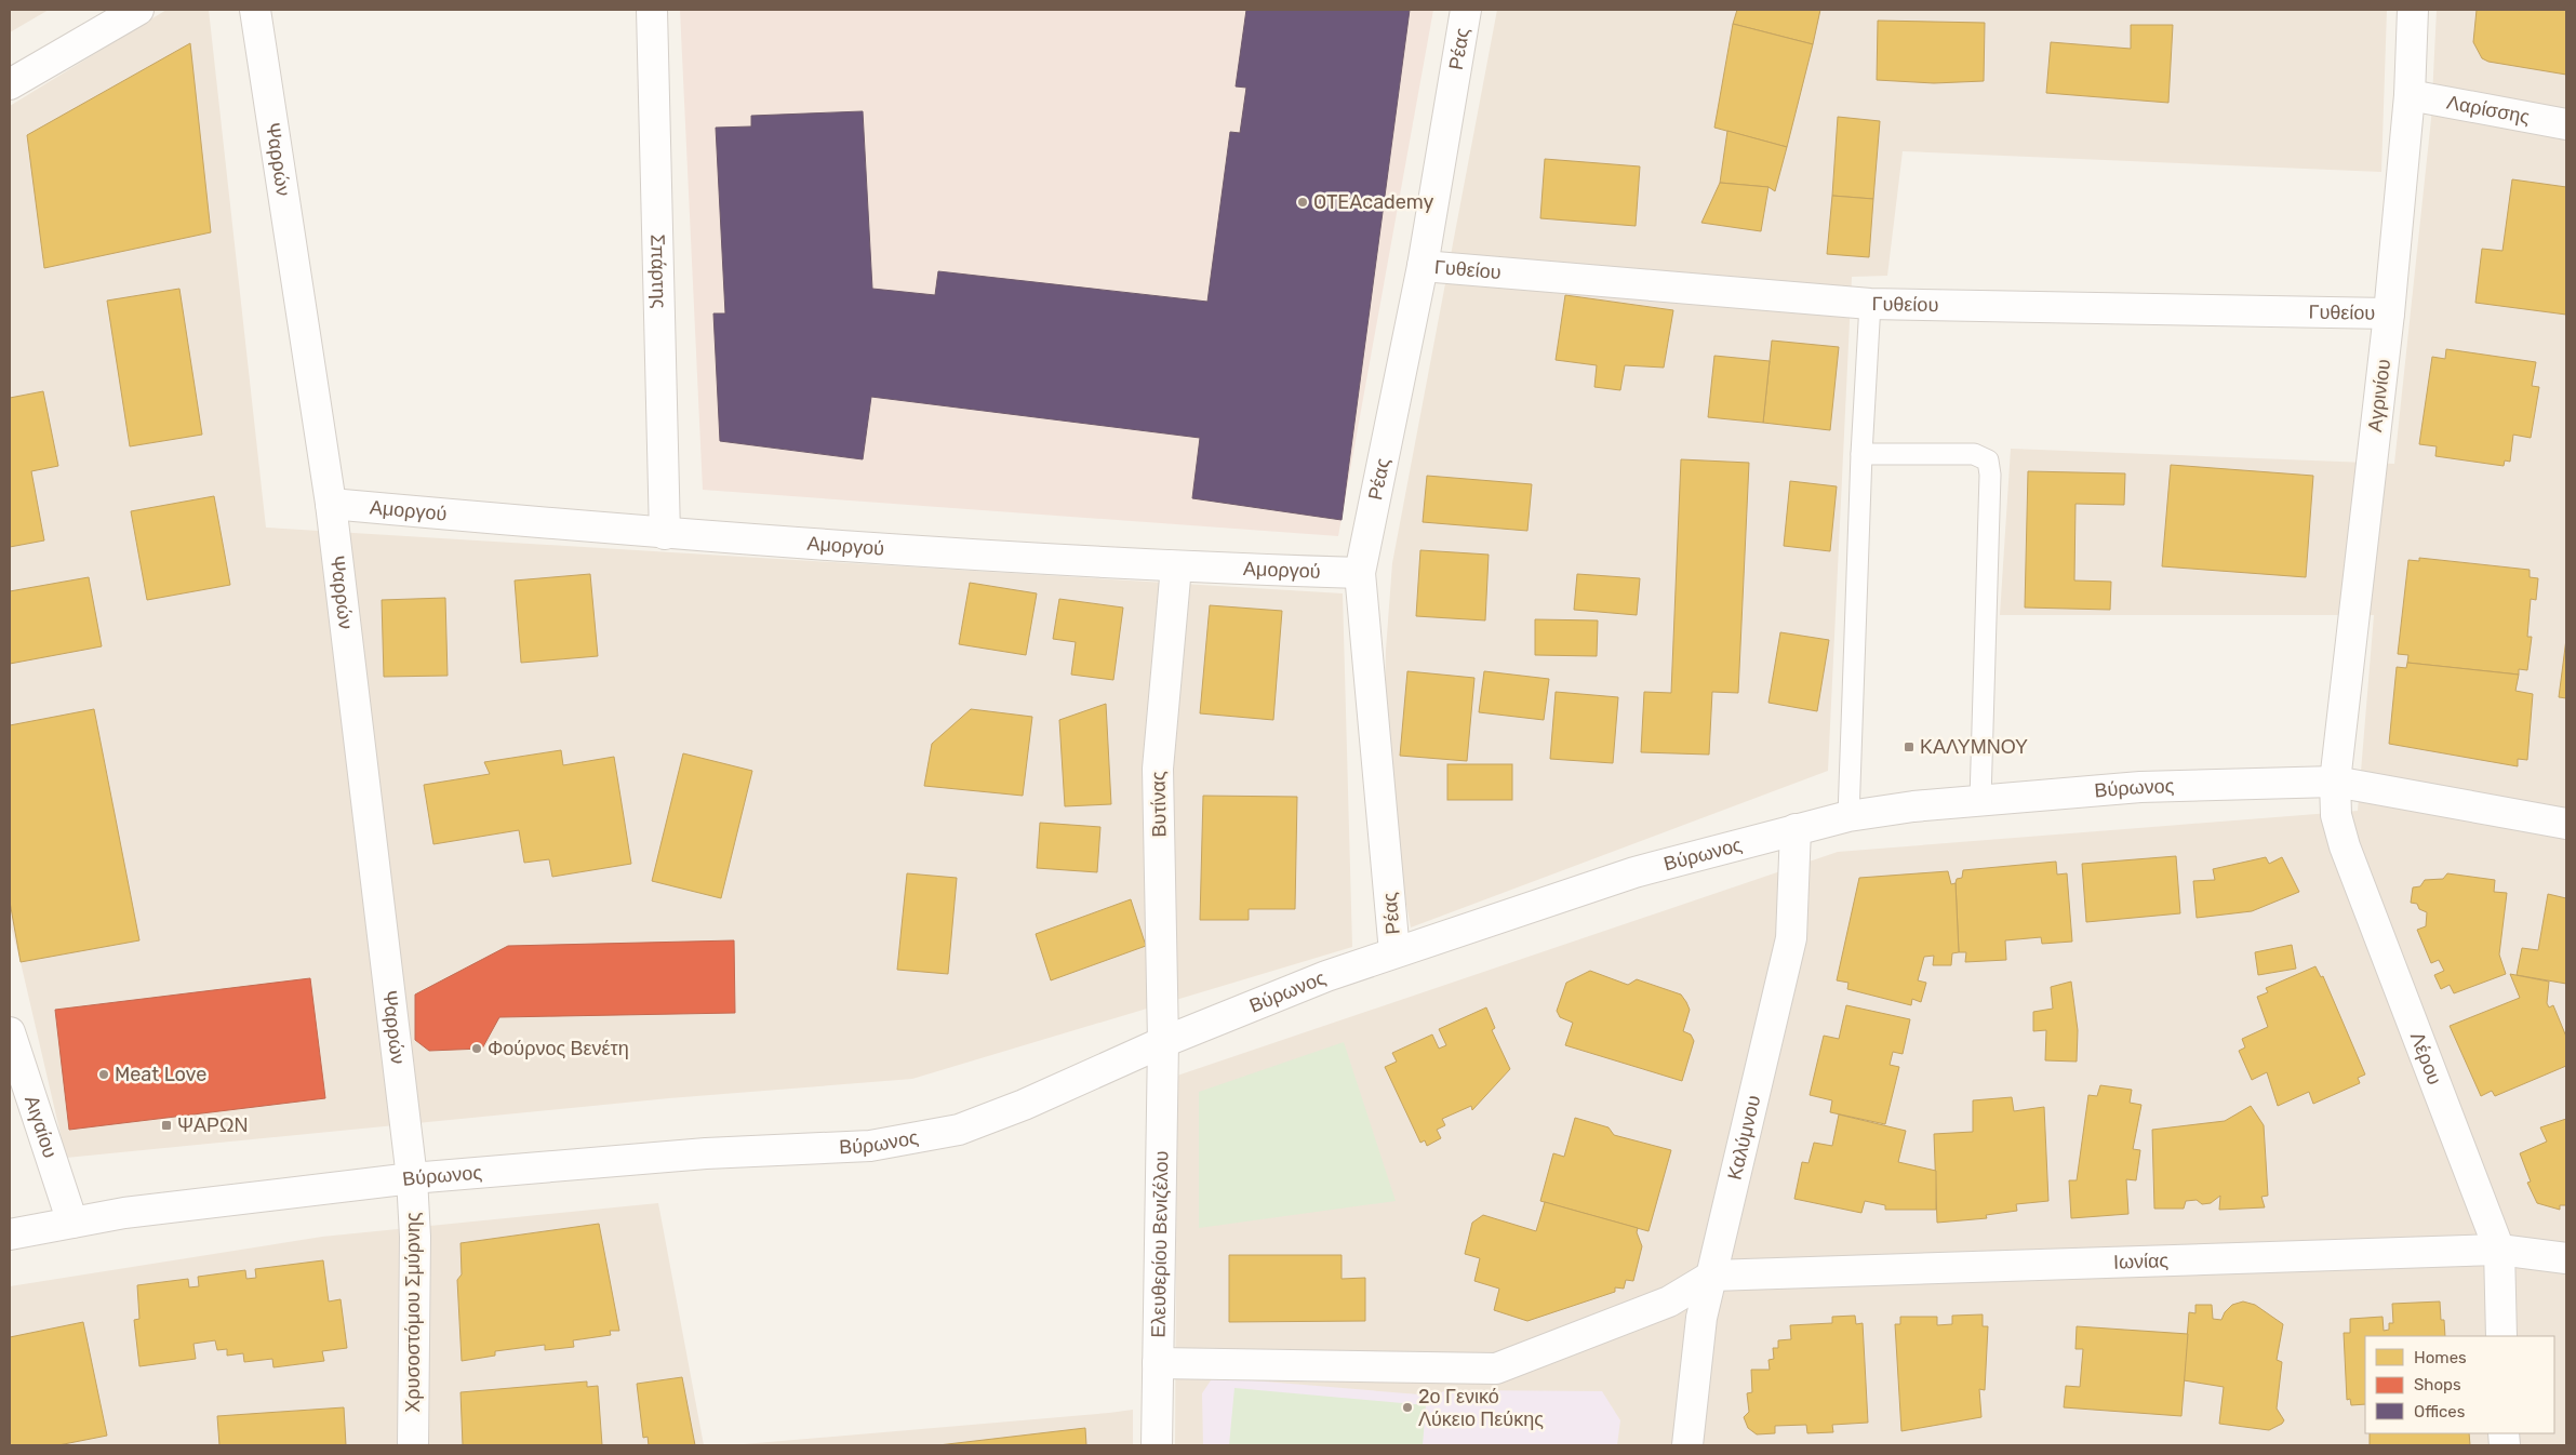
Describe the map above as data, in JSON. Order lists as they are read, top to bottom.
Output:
{
  "streets": {
    "street": [
      "Ρέας",
      "Λαρίσσης",
      "Ψαρρών",
      "Γυθείου",
      "Σπάρτης",
      "Αγρινίου",
      "Αμοργού",
      "Βύρωνος",
      "Βυτίνας",
      "Λέρου",
      "Αιγαίου",
      "Καλύμνου",
      "Ελευθερίου Βενιζέλου",
      "Ιωνίας",
      "Χρυσοστόμου Σμύρνης"
    ]
  },
  "crossings": [
    ["Ρέας", "Γυθείου"],
    ["Ρέας", "Αμοργού"],
    ["Ρέας", "Βύρωνος"],
    ["Λαρίσσης", "Αγρινίου"],
    ["Ψαρρών", "Αμοργού"],
    ["Ψαρρών", "Βύρωνος"],
    ["Ψαρρών", "Χρυσοστόμου Σμύρνης"],
    ["Γυθείου", "Αγρινίου"],
    ["Σπάρτης", "Αμοργού"],
    ["Αγρινίου", "Βύρωνος"],
    ["Αγρινίου", "Λέρου"],
    ["Αμοργού", "Βυτίνας"],
    ["Βύρωνος", "Βυτίνας"],
    ["Βύρωνος", "Λέρου"],
    ["Βύρωνος", "Αιγαίου"],
    ["Βύρωνος", "Καλύμνου"],
    ["Βύρωνος", "Ελευθερίου Βενιζέλου"],
    ["Βύρωνος", "Χρυσοστόμου Σμύρνης"],
    ["Βυτίνας", "Ελευθερίου Βενιζέλου"],
    ["Λέρου", "Ιωνίας"],
    ["Καλύμνου", "Ιωνίας"]
  ],
  "places": {
    "other": [
      "OTEAcademy",
      "Φούρνος Βενέτη",
      "Meat Love",
      "2ο Γενικό Λύκειο Πεύκης"
    ],
    "transit": ["ΚΑΛΥΜΝΟΥ", "ΨΑΡΩΝ"]
  },
  "legend": ["Homes", "Shops", "Offices"]
}
